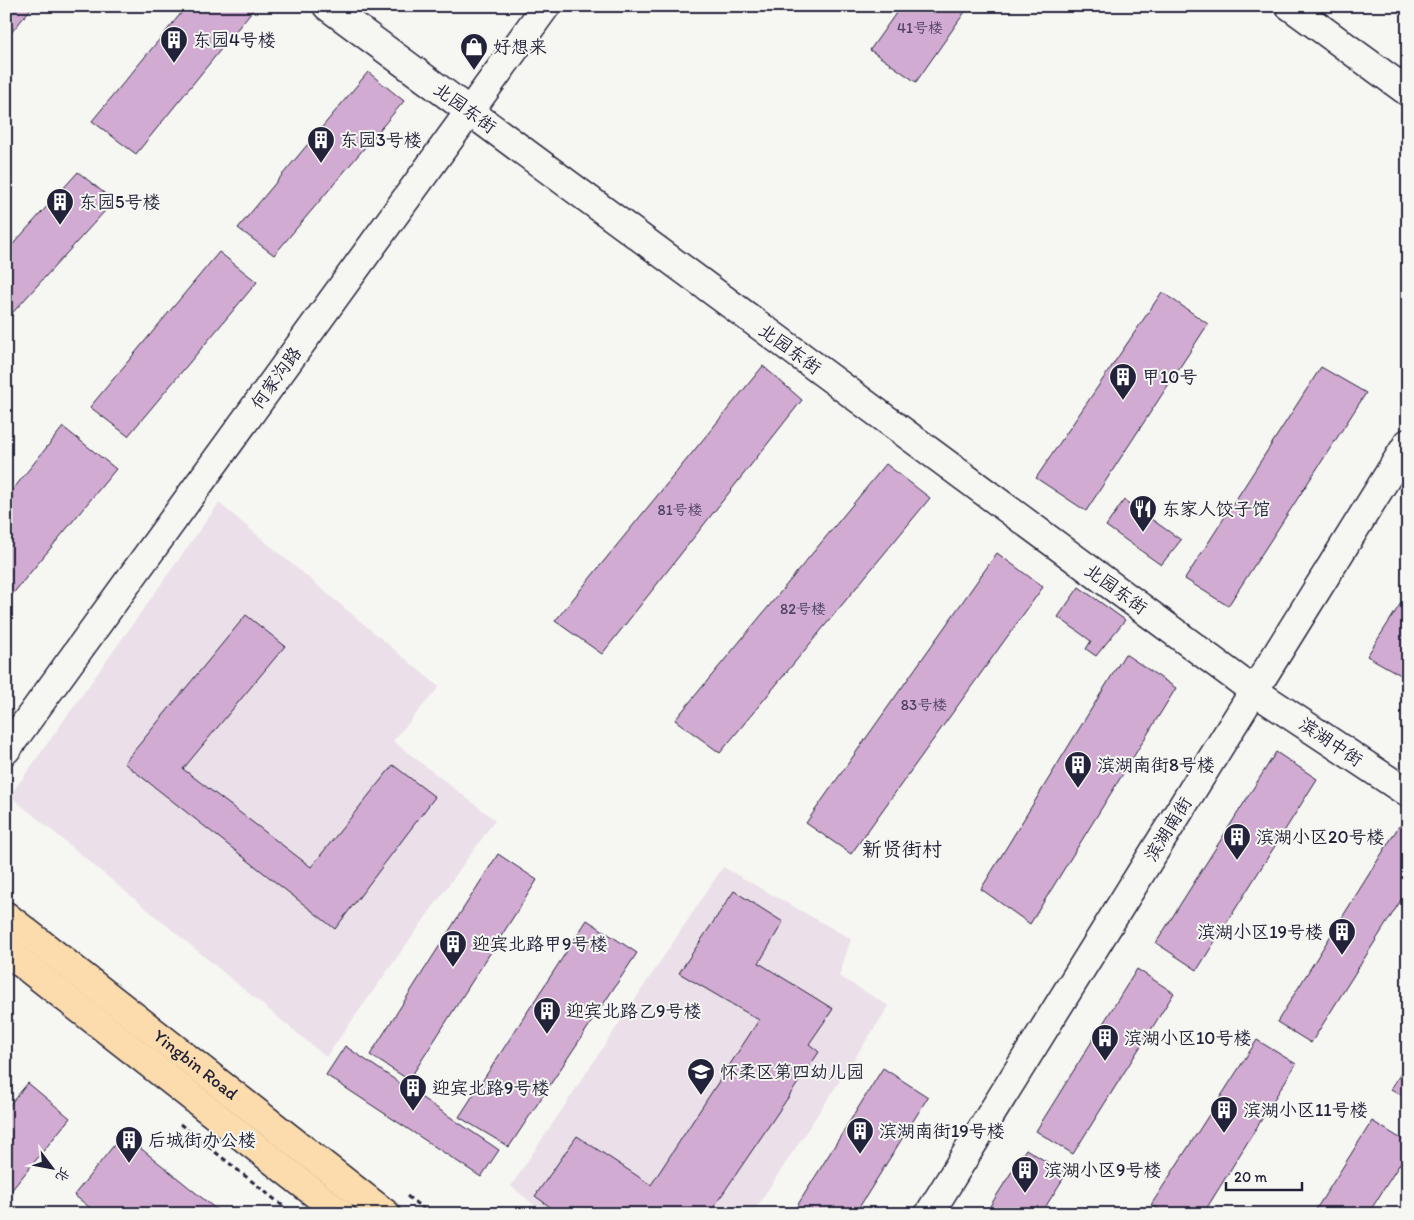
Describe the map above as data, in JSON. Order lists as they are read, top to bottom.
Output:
{
  "streets": {
    "main road": ["Yingbin Road"],
    "street": [
      "北园东街",
      "何家沟路",
      "滨湖中街",
      "滨湖南街"
    ]
  },
  "crossings": [
    ["北园东街", "何家沟路"],
    ["北园东街", "滨湖中街"],
    ["北园东街", "滨湖南街"],
    ["滨湖中街", "滨湖南街"]
  ],
  "districts": ["新贤街村"],
  "places": {
    "building": [
      "东园4号楼",
      "东园3号楼",
      "东园5号楼",
      "甲10号",
      "滨湖南街8号楼",
      "滨湖小区20号楼",
      "滨湖小区19号楼",
      "迎宾北路甲9号楼",
      "迎宾北路乙9号楼",
      "滨湖小区10号楼",
      "迎宾北路9号楼",
      "滨湖小区11号楼",
      "滨湖南街19号楼",
      "后城街办公楼",
      "滨湖小区9号楼"
    ],
    "shop": ["好想来"],
    "restaurant": ["东家人饺子馆"],
    "school or university": ["怀柔区第四幼儿园"]
  },
  "house_numbers": [
    "41号楼",
    "81号楼",
    "82号楼",
    "83号楼"
  ],
  "scale_bar": "20 m",
  "north": "bottom right"
}
